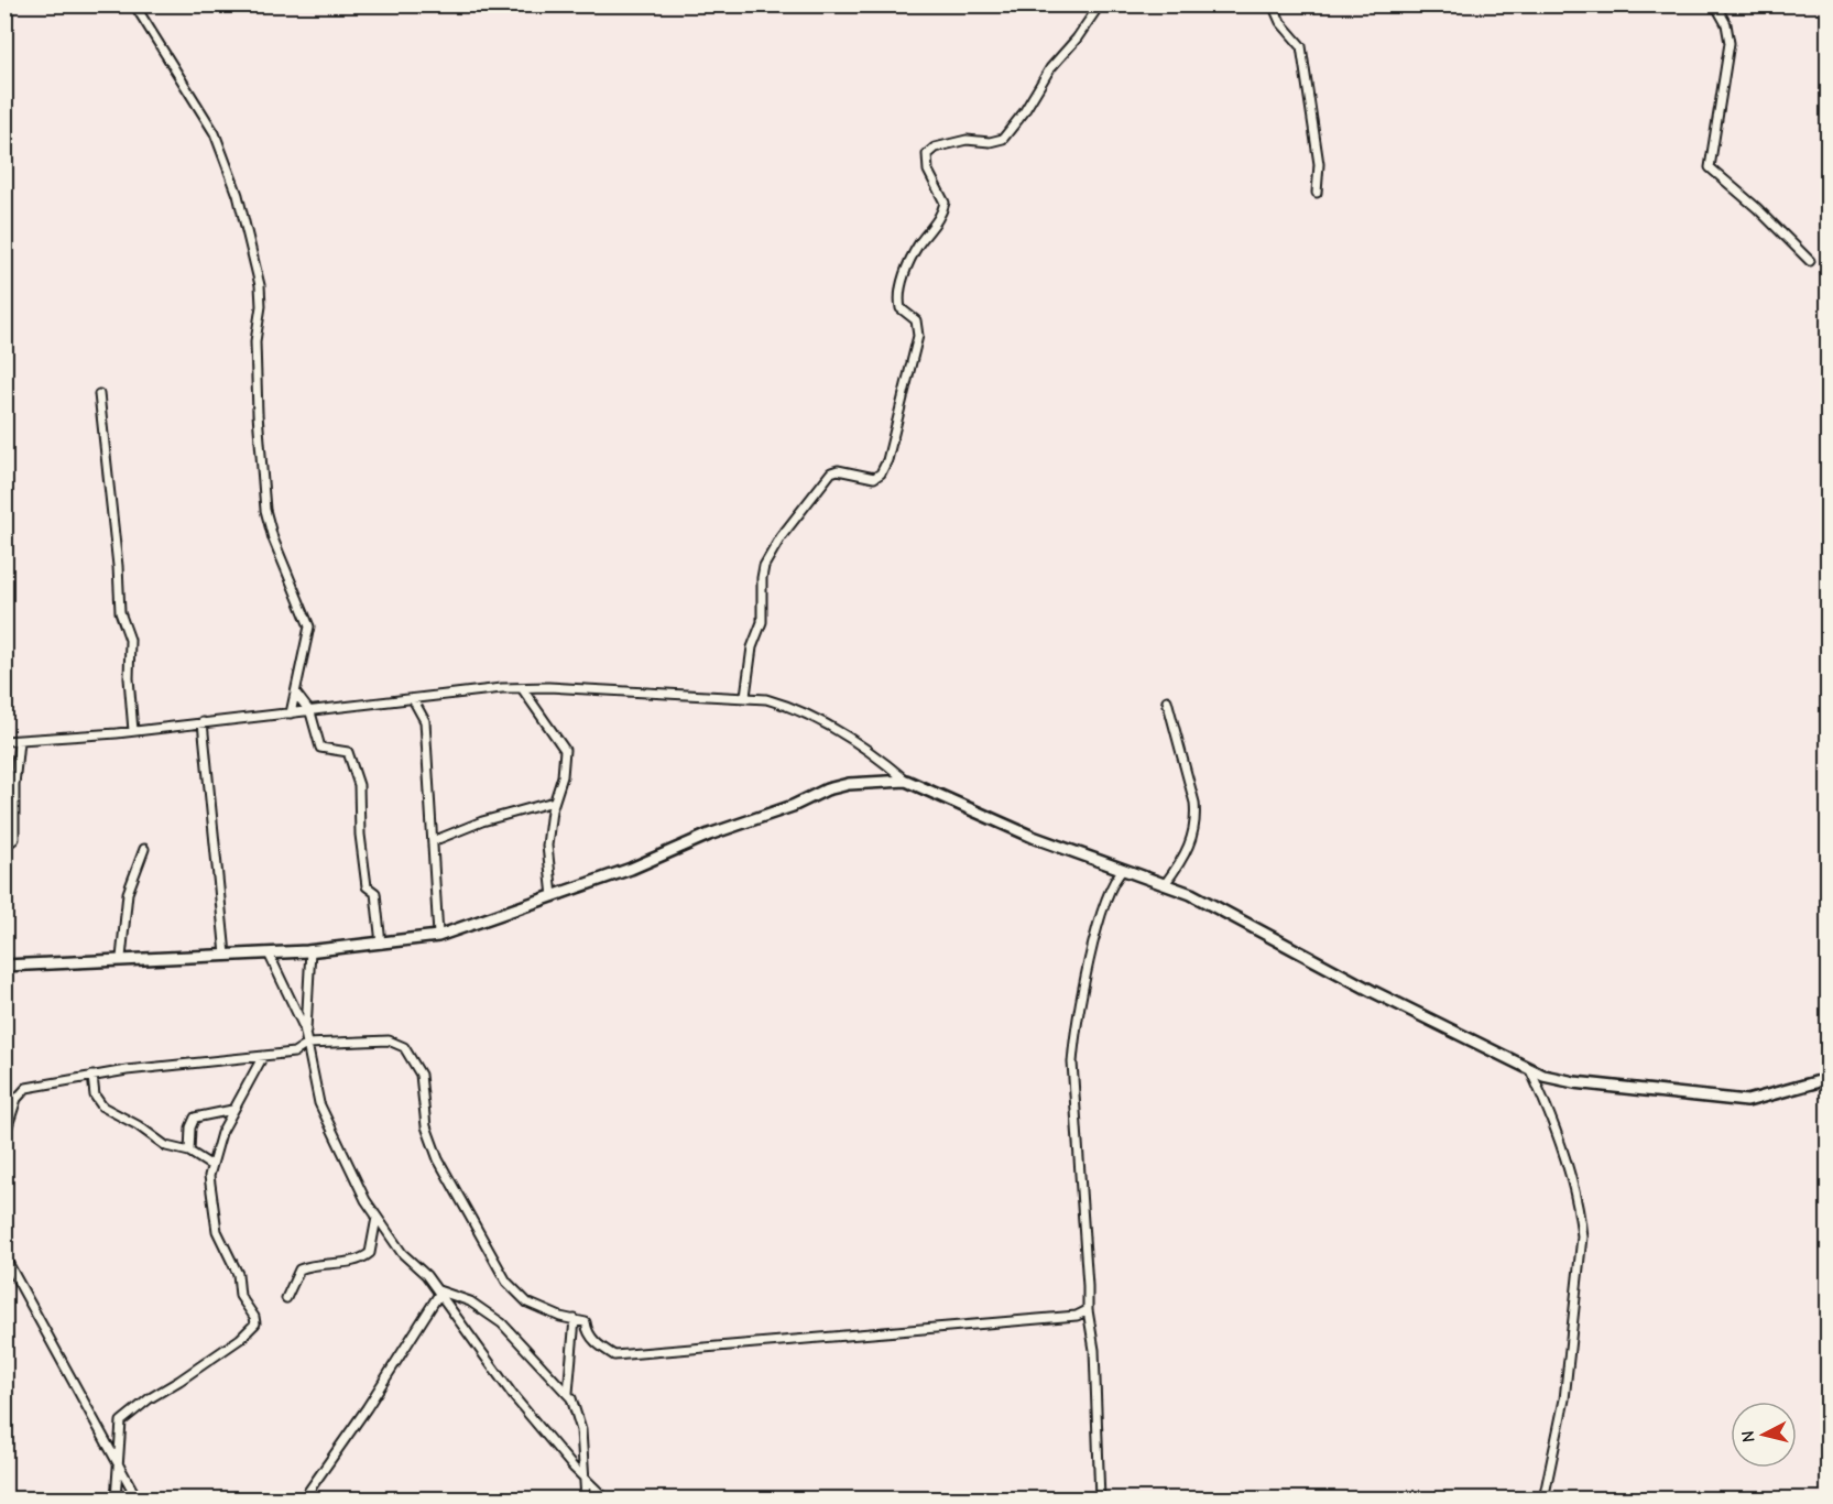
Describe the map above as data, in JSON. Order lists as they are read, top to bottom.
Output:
{
  "north": "left"
}
